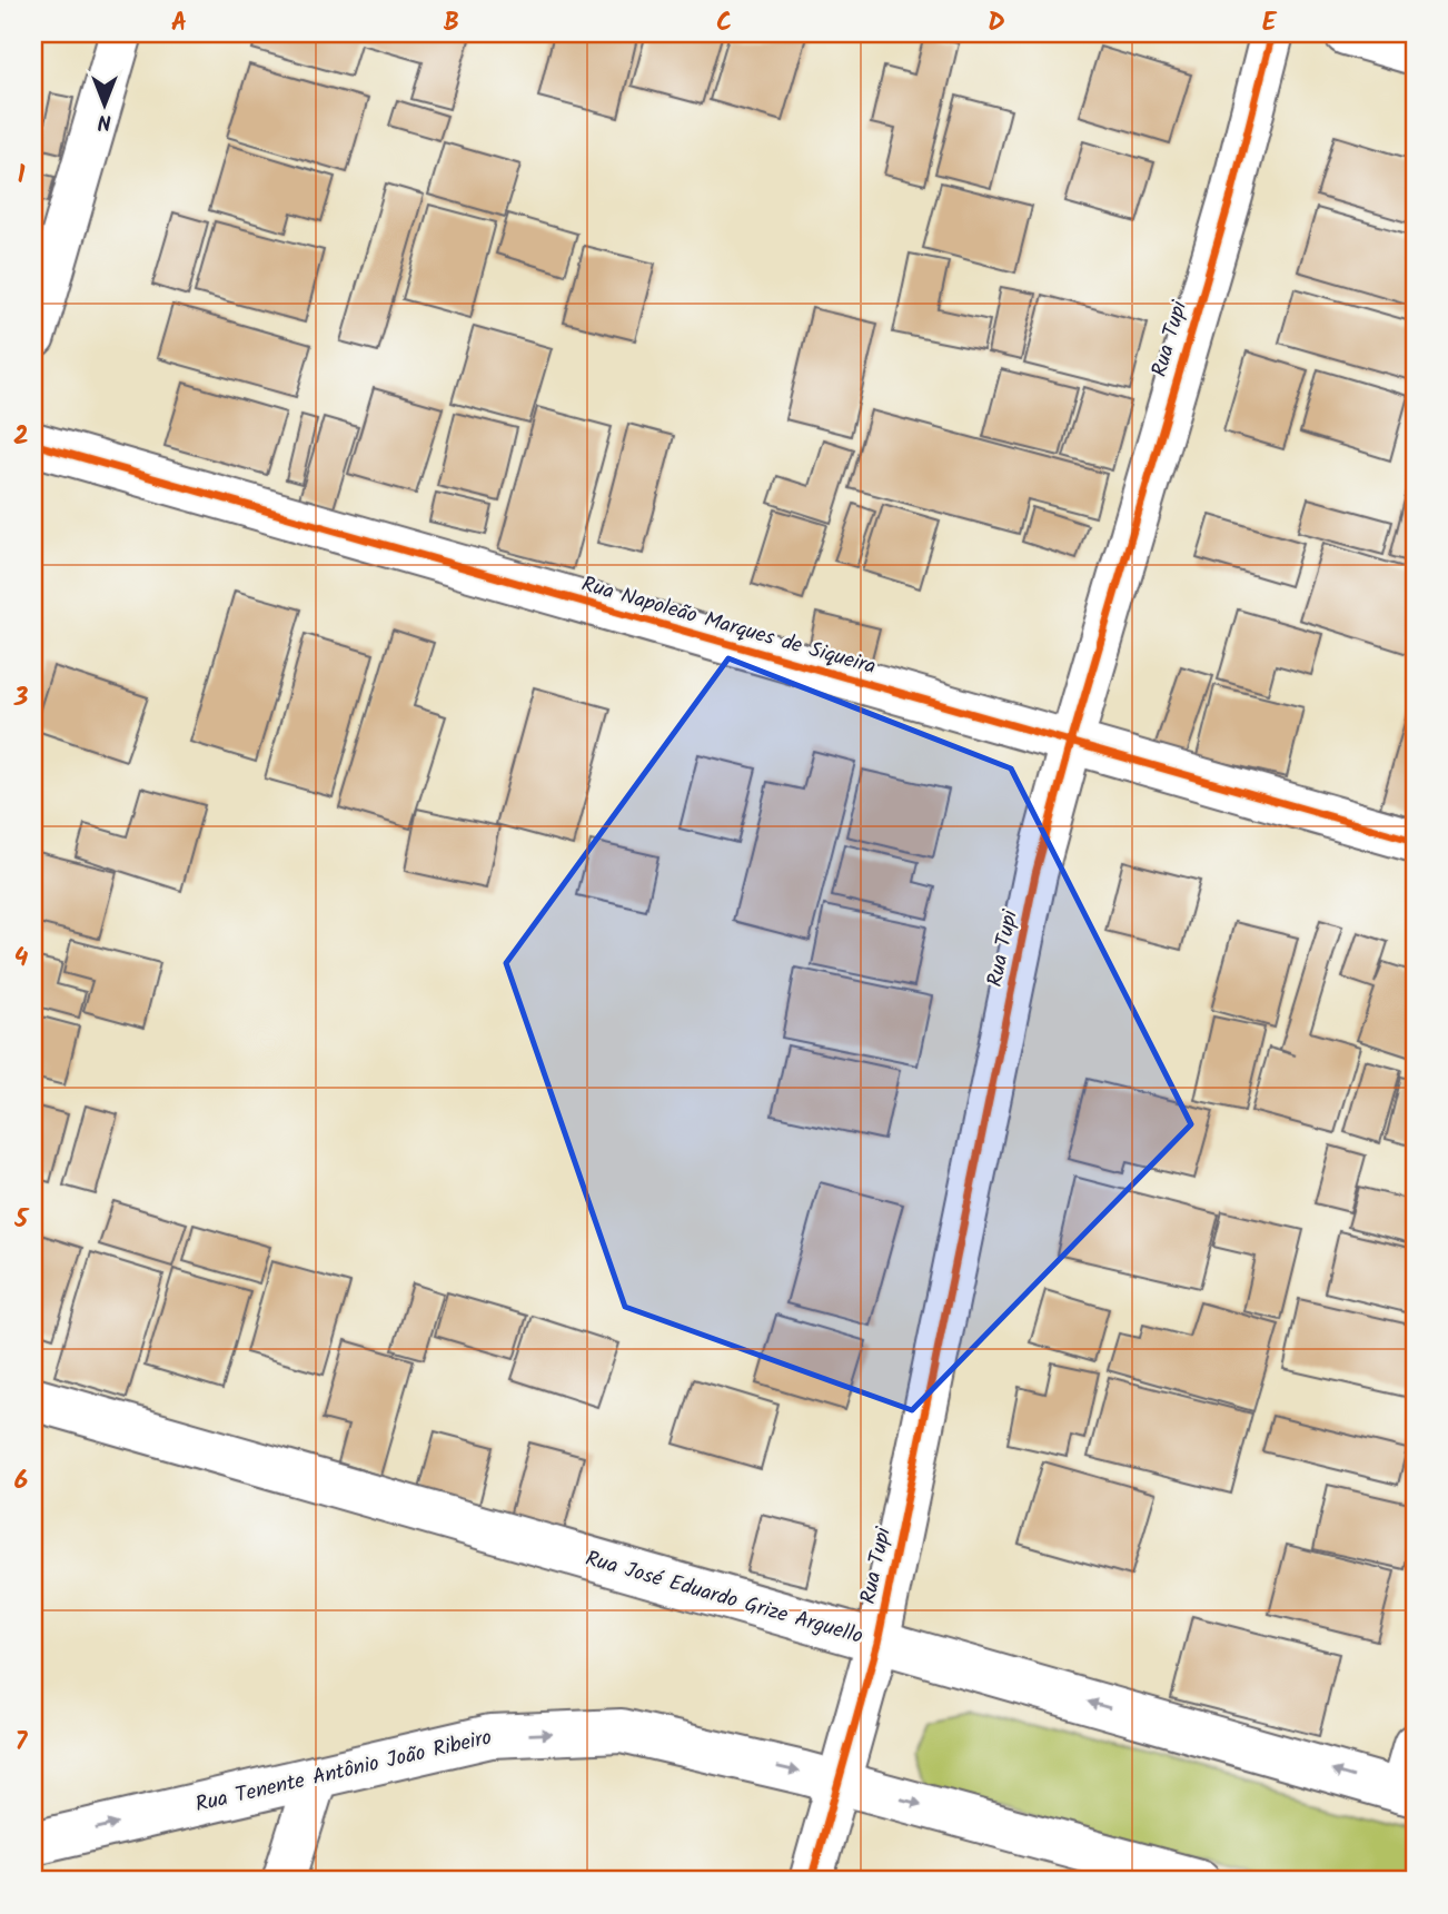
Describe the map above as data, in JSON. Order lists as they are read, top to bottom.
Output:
{
  "streets": {
    "street": [
      "Rua Tupi",
      "Rua Napoleão Marques de Siqueira",
      "Rua José Eduardo Grize Arguello",
      "Rua Tenente Antônio João Ribeiro"
    ]
  },
  "crossings": [
    ["Rua Tupi", "Rua Napoleão Marques de Siqueira"],
    ["Rua Tupi", "Rua José Eduardo Grize Arguello"],
    ["Rua Tupi", "Rua Tenente Antônio João Ribeiro"]
  ],
  "one_way": ["Rua José Eduardo Grize Arguello", "Rua Tenente Antônio João Ribeiro"],
  "north": "bottom",
  "grid": {
    "columns": [
      "A",
      "B",
      "C",
      "D",
      "E"
    ],
    "rows": [
      "1",
      "2",
      "3",
      "4",
      "5",
      "6",
      "7"
    ]
  }
}
